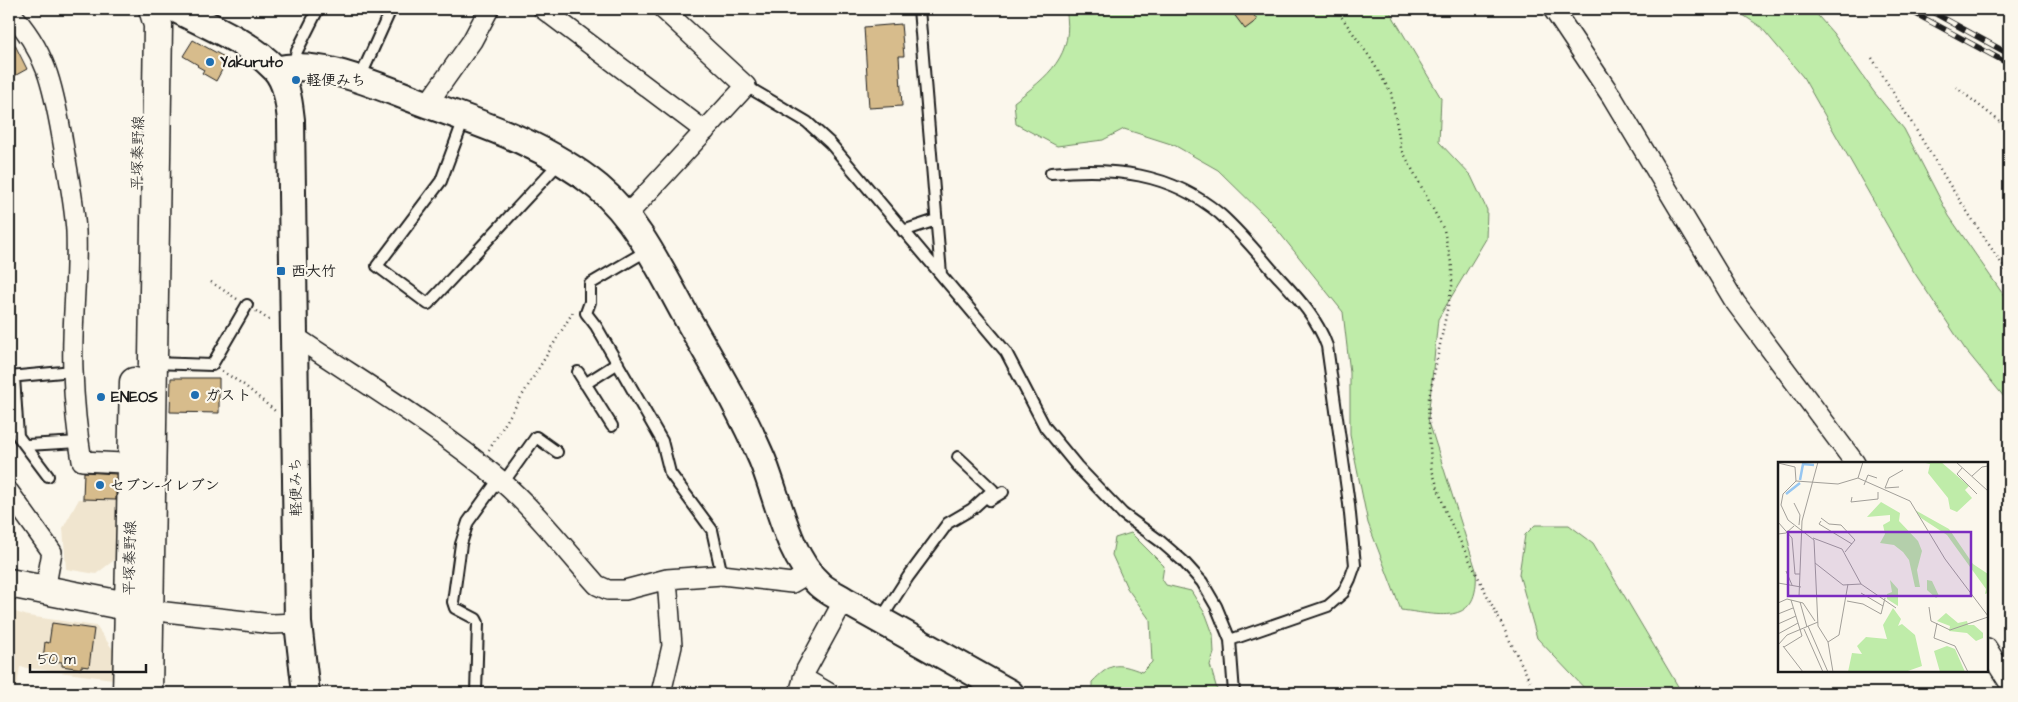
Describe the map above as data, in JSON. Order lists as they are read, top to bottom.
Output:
{
  "streets": {
    "main road": ["平塚秦野線"],
    "street": ["軽便みち"]
  },
  "places": {
    "other": [
      "Yakuruto",
      "軽便みち",
      "ガスト",
      "ENEOS",
      "セブン-イレブン"
    ],
    "transit": ["西大竹"]
  },
  "scale_bar": "50 m"
}
